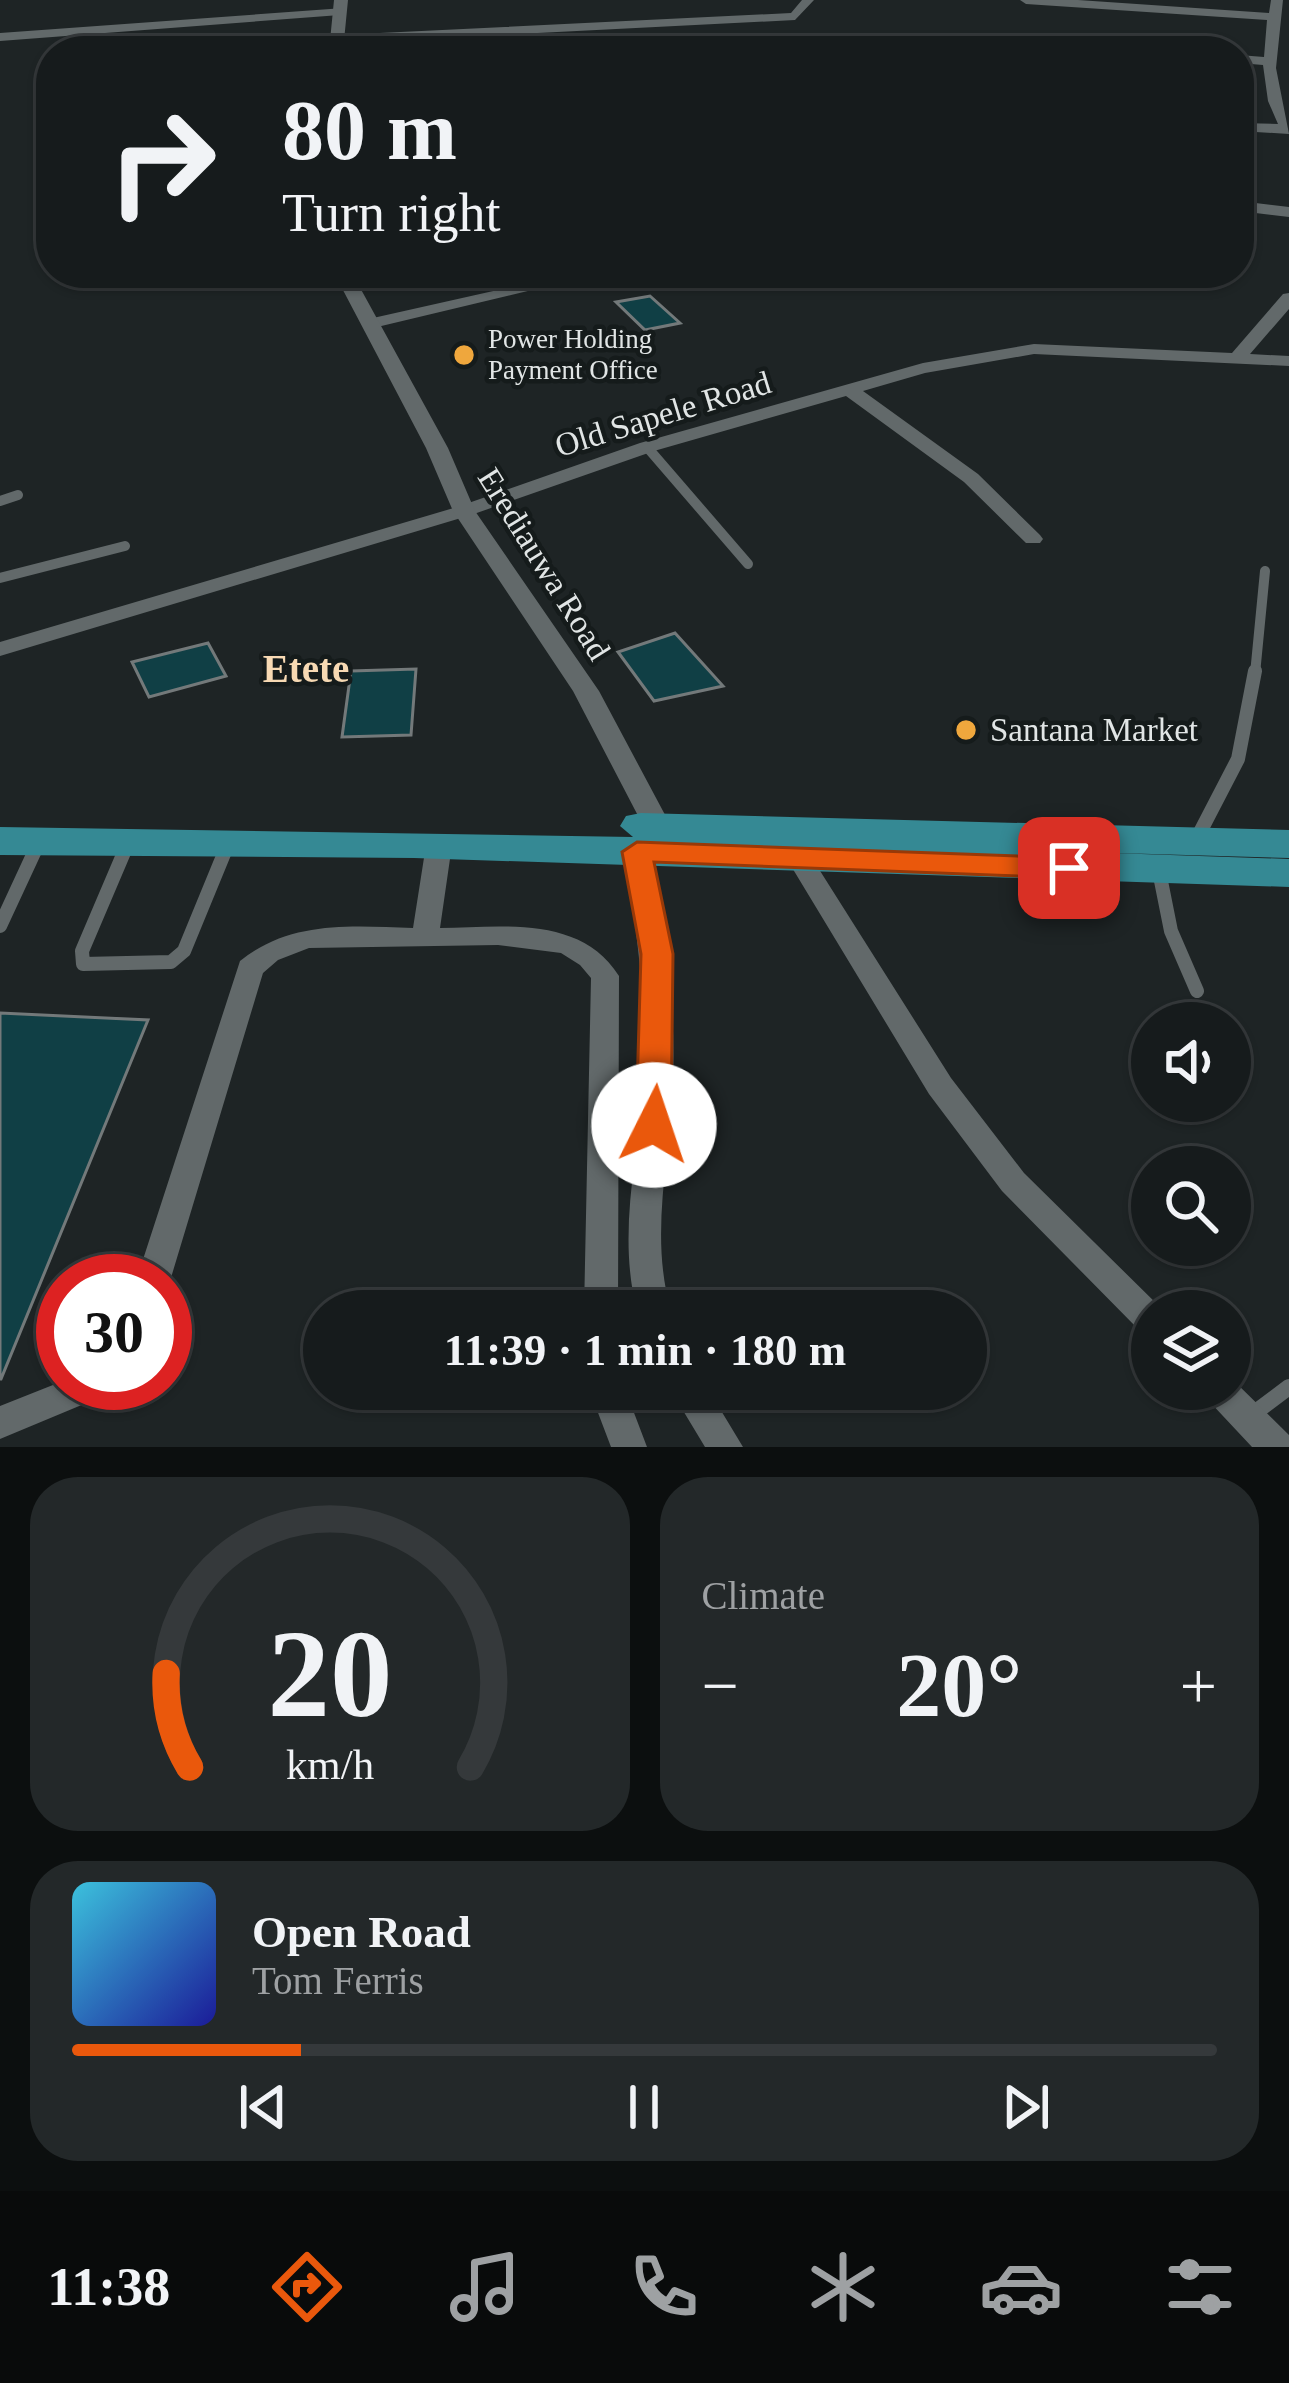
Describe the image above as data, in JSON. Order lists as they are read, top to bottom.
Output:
{
  "streets": {
    "street": ["Old Sapele Road", "Erediauwa Road"]
  },
  "crossings": [
    ["Old Sapele Road", "Erediauwa Road"]
  ],
  "districts": ["Etete"],
  "places": ["Power Holding Payment Office", "Santana Market"],
  "page": {
    "turn": ["80 m", "Turn right"],
    "limit": "30",
    "trip": "11:39 · 1 min · 180 m",
    "tile": "Climate",
    "heat": ["−", "20°", "+"],
    "song": ["Open Road", "Tom Ferris"],
    "tabs": "11:38",
    "gauge": ["20", "km/h"]
  }
}
